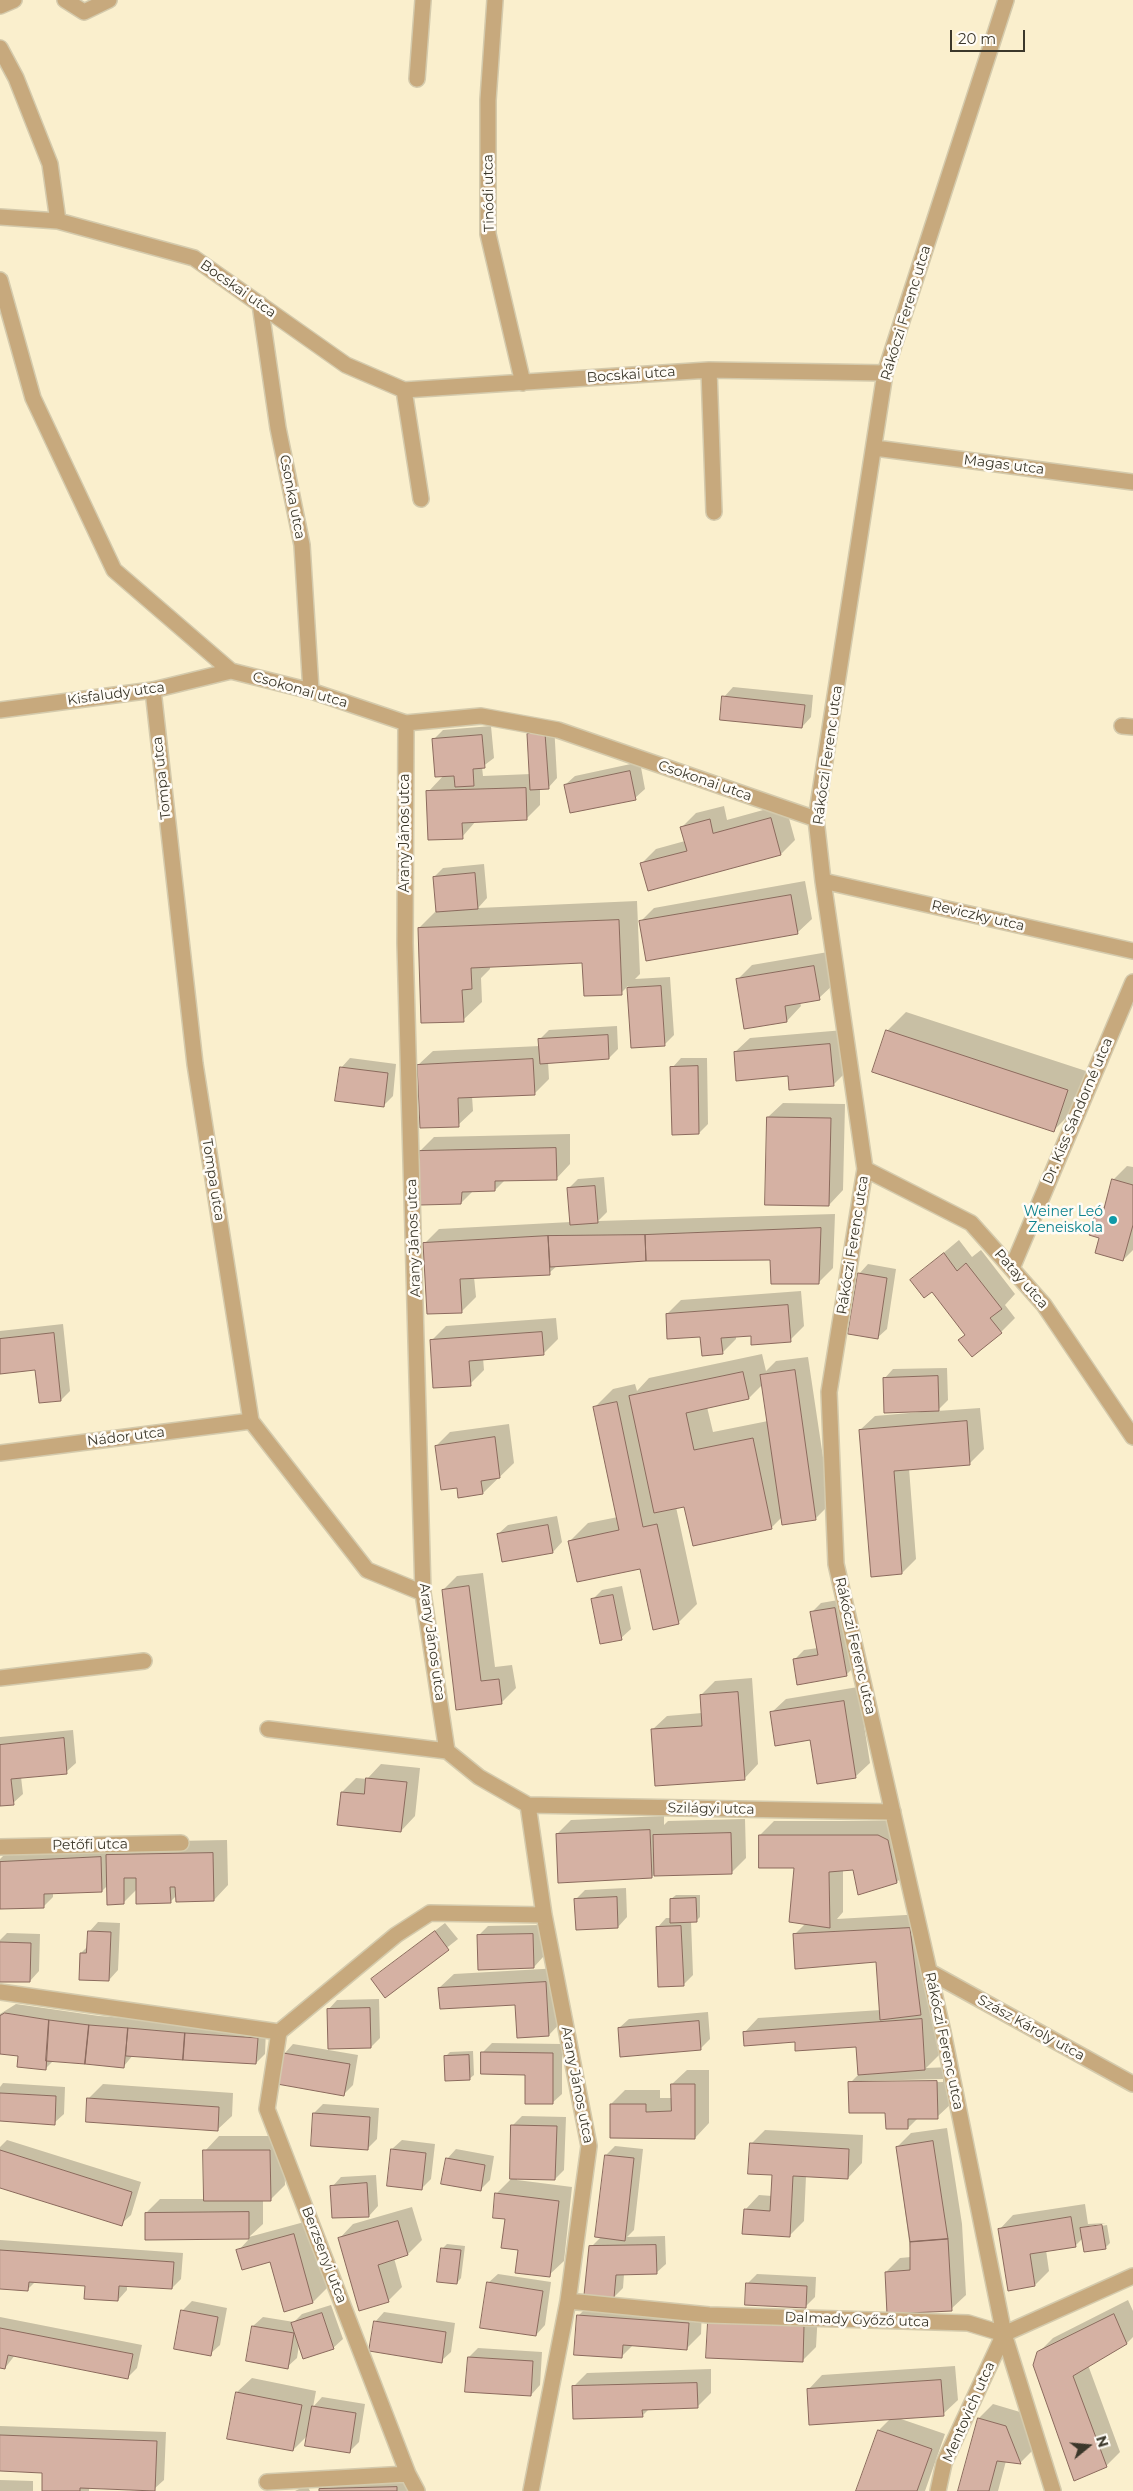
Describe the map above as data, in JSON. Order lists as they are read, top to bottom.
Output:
{
  "streets": {
    "street": [
      "Tinódi utca",
      "Bocskai utca",
      "Rákóczi Ferenc utca",
      "Magas utca",
      "Csonka utca",
      "Csokonai utca",
      "Kisfaludy utca",
      "Tompa utca",
      "Arany János utca",
      "Reviczky utca",
      "Dr. Kiss Sándorné utca",
      "Patay utca",
      "Nádor utca",
      "Szilágyi utca",
      "Petőfi utca",
      "Szász Károly utca",
      "Berzsenyi utca",
      "Dalmady Győző utca",
      "Mentovich utca"
    ]
  },
  "crossings": [
    ["Tinódi utca", "Bocskai utca"],
    ["Bocskai utca", "Rákóczi Ferenc utca"],
    ["Bocskai utca", "Csonka utca"],
    ["Rákóczi Ferenc utca", "Magas utca"],
    ["Rákóczi Ferenc utca", "Csokonai utca"],
    ["Rákóczi Ferenc utca", "Reviczky utca"],
    ["Rákóczi Ferenc utca", "Patay utca"],
    ["Rákóczi Ferenc utca", "Szilágyi utca"],
    ["Rákóczi Ferenc utca", "Szász Károly utca"],
    ["Rákóczi Ferenc utca", "Dalmady Győző utca"],
    ["Rákóczi Ferenc utca", "Mentovich utca"],
    ["Csonka utca", "Csokonai utca"],
    ["Csokonai utca", "Kisfaludy utca"],
    ["Csokonai utca", "Arany János utca"],
    ["Kisfaludy utca", "Tompa utca"],
    ["Tompa utca", "Arany János utca"],
    ["Tompa utca", "Nádor utca"],
    ["Arany János utca", "Szilágyi utca"],
    ["Arany János utca", "Dalmady Győző utca"],
    ["Dr. Kiss Sándorné utca", "Patay utca"],
    ["Dalmady Győző utca", "Mentovich utca"]
  ],
  "places": ["Weiner Leó Zeneiskola"],
  "scale_bar": "20 m",
  "north": "right"
}
